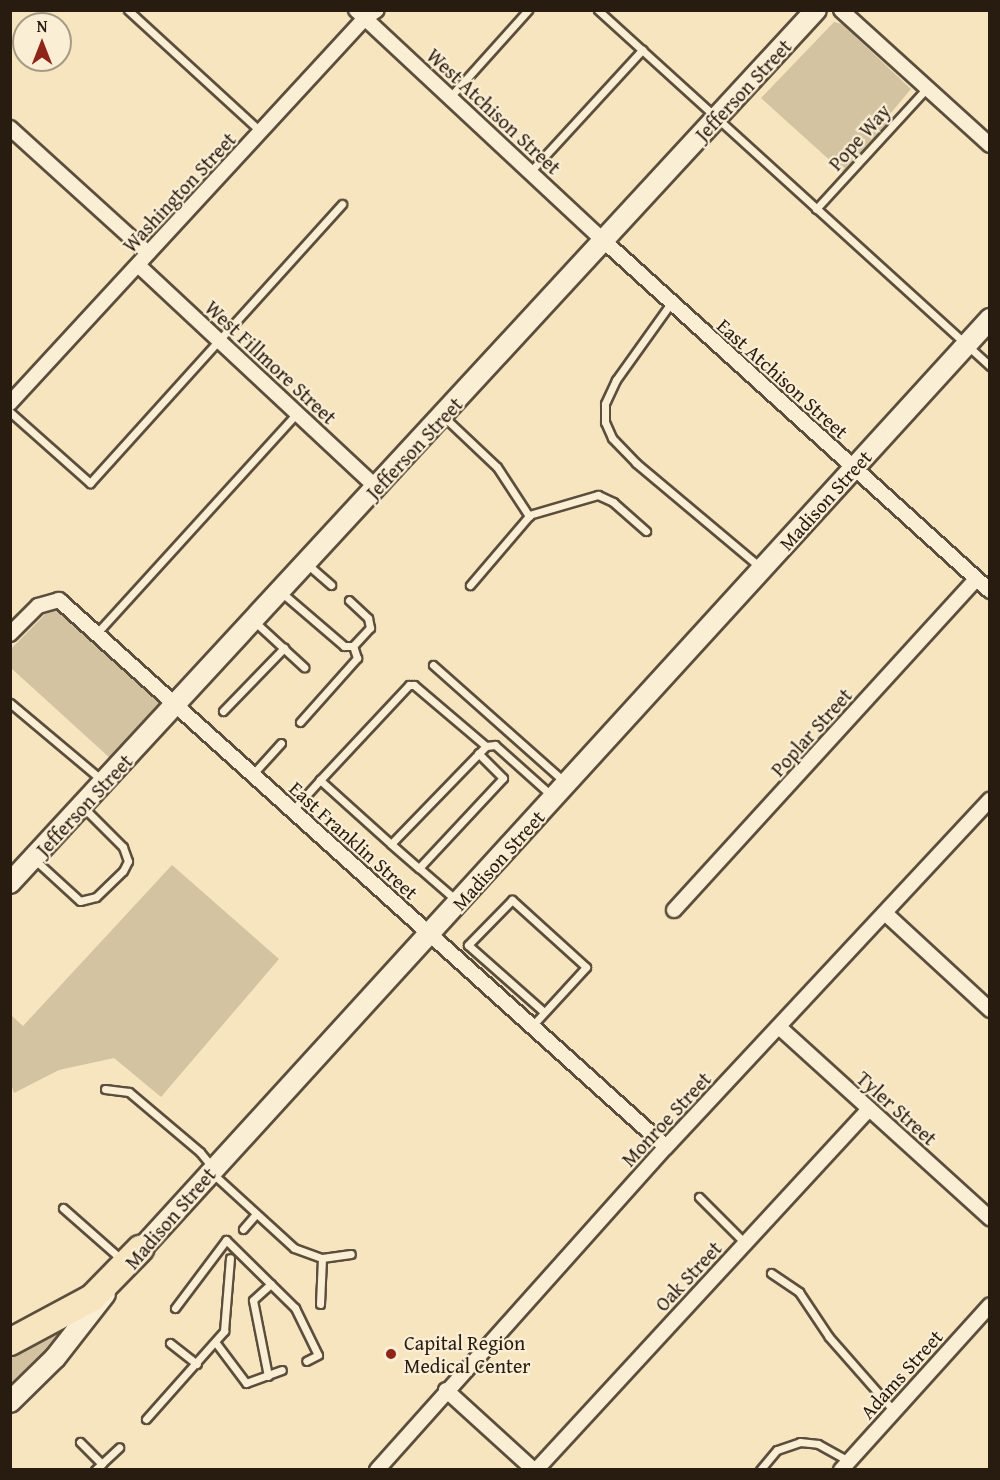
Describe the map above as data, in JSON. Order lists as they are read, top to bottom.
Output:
{
  "streets": {
    "main road": ["Jefferson Street", "Madison Street"],
    "street": [
      "West Atchison Street",
      "Washington Street",
      "West Fillmore Street",
      "East Atchison Street",
      "Poplar Street",
      "East Franklin Street",
      "Tyler Street",
      "Monroe Street",
      "Oak Street",
      "Adams Street"
    ],
    "lane": ["Pope Way"]
  },
  "crossings": [
    ["Jefferson Street", "West Atchison Street"],
    ["Jefferson Street", "West Fillmore Street"],
    ["Jefferson Street", "East Atchison Street"],
    ["Jefferson Street", "East Franklin Street"],
    ["West Atchison Street", "Washington Street"],
    ["West Atchison Street", "East Atchison Street"],
    ["Washington Street", "West Fillmore Street"],
    ["East Atchison Street", "Madison Street"],
    ["East Atchison Street", "Poplar Street"],
    ["Madison Street", "East Franklin Street"],
    ["East Franklin Street", "Monroe Street"],
    ["Tyler Street", "Monroe Street"],
    ["Tyler Street", "Oak Street"]
  ],
  "places": ["Capital Region Medical Center"],
  "north": "top"
}
